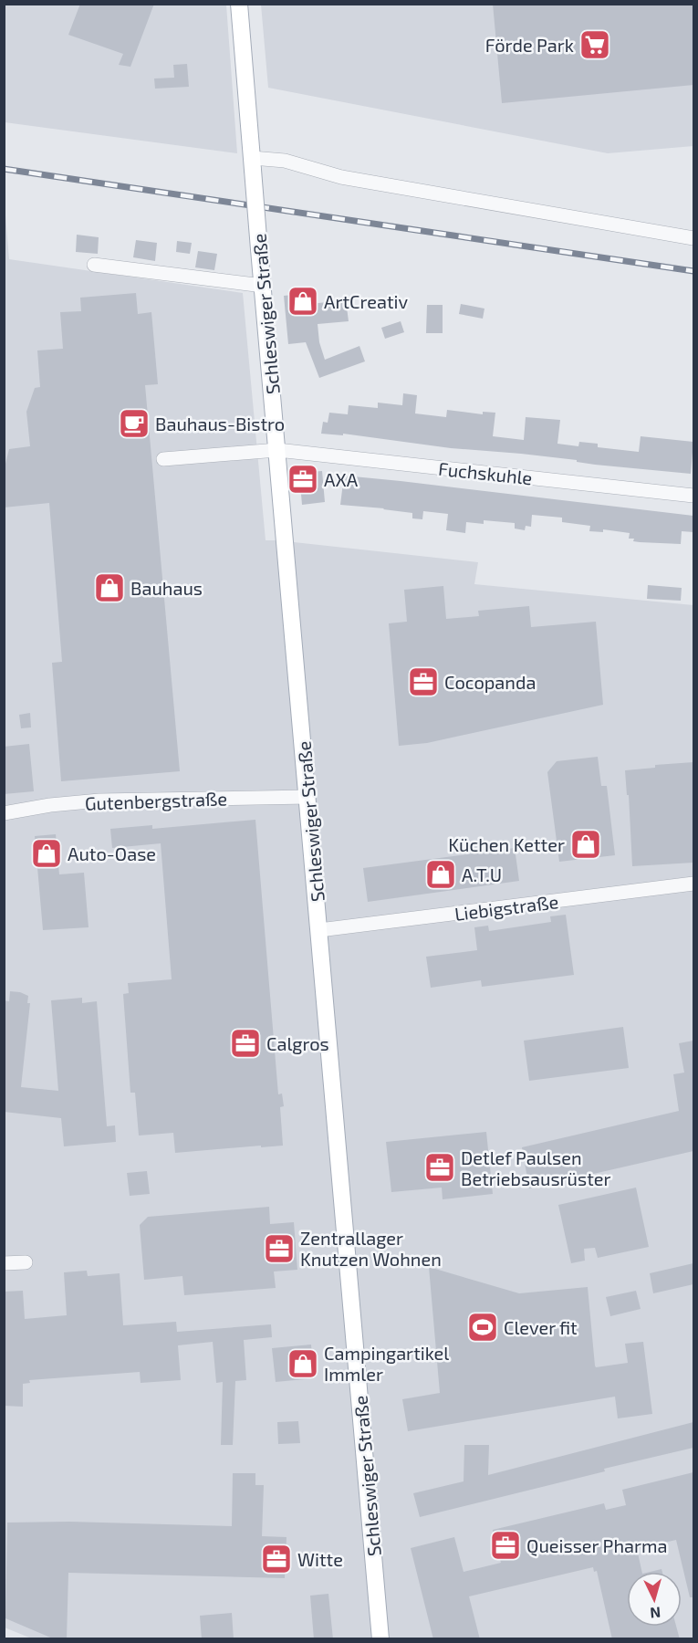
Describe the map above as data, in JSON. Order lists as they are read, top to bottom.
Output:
{
  "streets": {
    "main road": ["Schleswiger Straße"],
    "street": ["Fuchskuhle", "Gutenbergstraße", "Liebigstraße"]
  },
  "crossings": [
    ["Schleswiger Straße", "Fuchskuhle"],
    ["Schleswiger Straße", "Gutenbergstraße"],
    ["Schleswiger Straße", "Liebigstraße"]
  ],
  "places": {
    "supermarket": ["Förde Park"],
    "shop": [
      "ArtCreativ",
      "Bauhaus",
      "Küchen Ketter",
      "Auto-Oase",
      "A.T.U",
      "Campingartikel Immler"
    ],
    "cafe": ["Bauhaus-Bistro"],
    "office": [
      "AXA",
      "Cocopanda",
      "Calgros",
      "Detlef Paulsen Betriebsausrüster",
      "Zentrallager Knutzen Wohnen",
      "Queisser Pharma",
      "Witte"
    ],
    "sports": ["Clever fit"]
  },
  "north": "bottom"
}
